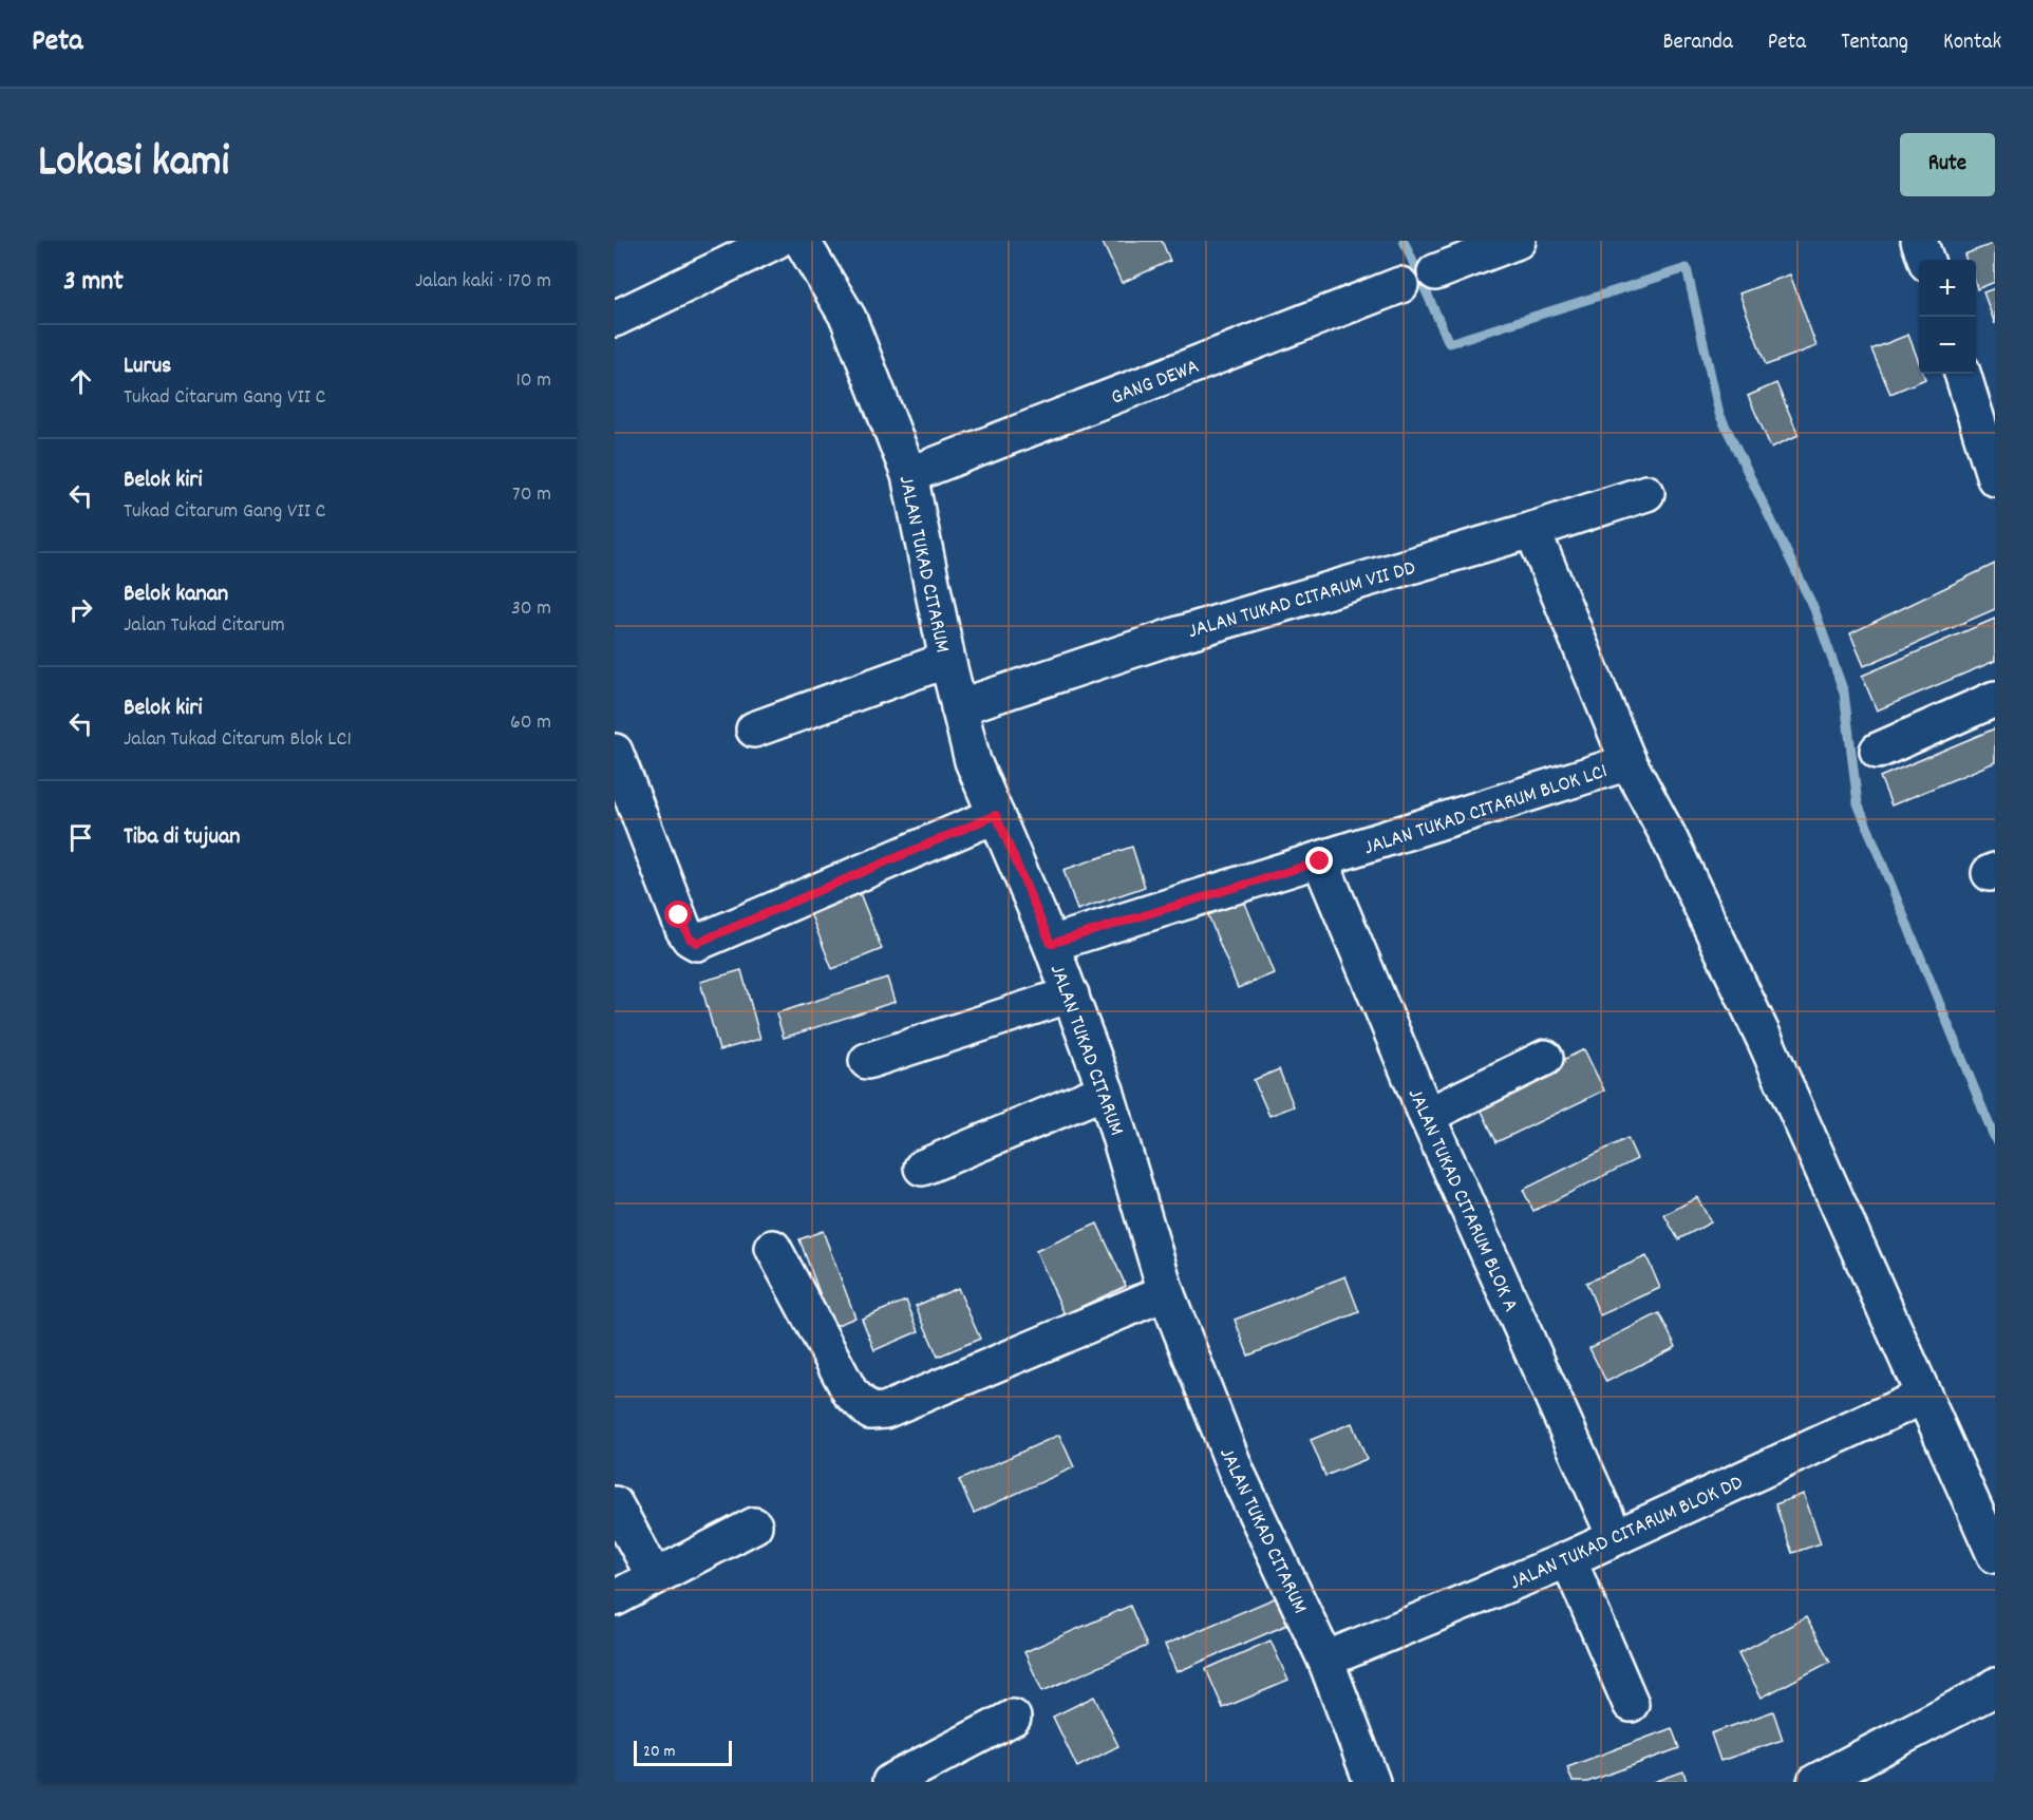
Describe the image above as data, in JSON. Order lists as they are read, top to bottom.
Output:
{
  "streets": {
    "street": [
      "GANG DEWA",
      "JALAN TUKAD CITARUM",
      "JALAN TUKAD CITARUM VII DD",
      "JALAN TUKAD CITARUM BLOK LC1",
      "JALAN TUKAD CITARUM BLOK A",
      "JALAN TUKAD CITARUM BLOK DD"
    ]
  },
  "crossings": [
    ["GANG DEWA", "JALAN TUKAD CITARUM"],
    ["JALAN TUKAD CITARUM", "JALAN TUKAD CITARUM VII DD"],
    ["JALAN TUKAD CITARUM", "JALAN TUKAD CITARUM BLOK LC1"],
    ["JALAN TUKAD CITARUM", "JALAN TUKAD CITARUM BLOK DD"],
    ["JALAN TUKAD CITARUM BLOK LC1", "JALAN TUKAD CITARUM BLOK A"],
    ["JALAN TUKAD CITARUM BLOK A", "JALAN TUKAD CITARUM BLOK DD"]
  ],
  "scale_bar": "20 m",
  "page": {
    "header": "Peta",
    "nav": [
      "Beranda",
      "Peta",
      "Tentang",
      "Kontak"
    ],
    "title": "Lokasi kami",
    "buttons": "Rute",
    "heading": ["3 mnt", "Jalan kaki · 170 m"],
    "map_buttons": ["+", "−"],
    "list": [
      ["Lurus", "Tukad Citarum Gang VII C", "10 m"],
      ["Belok kiri", "Tukad Citarum Gang VII C", "70 m"],
      ["Belok kanan", "Jalan Tukad Citarum", "30 m"],
      ["Belok kiri", "Jalan Tukad Citarum Blok LC1", "60 m"],
      "Tiba di tujuan"
    ],
    "scale": "20 m"
  }
}
